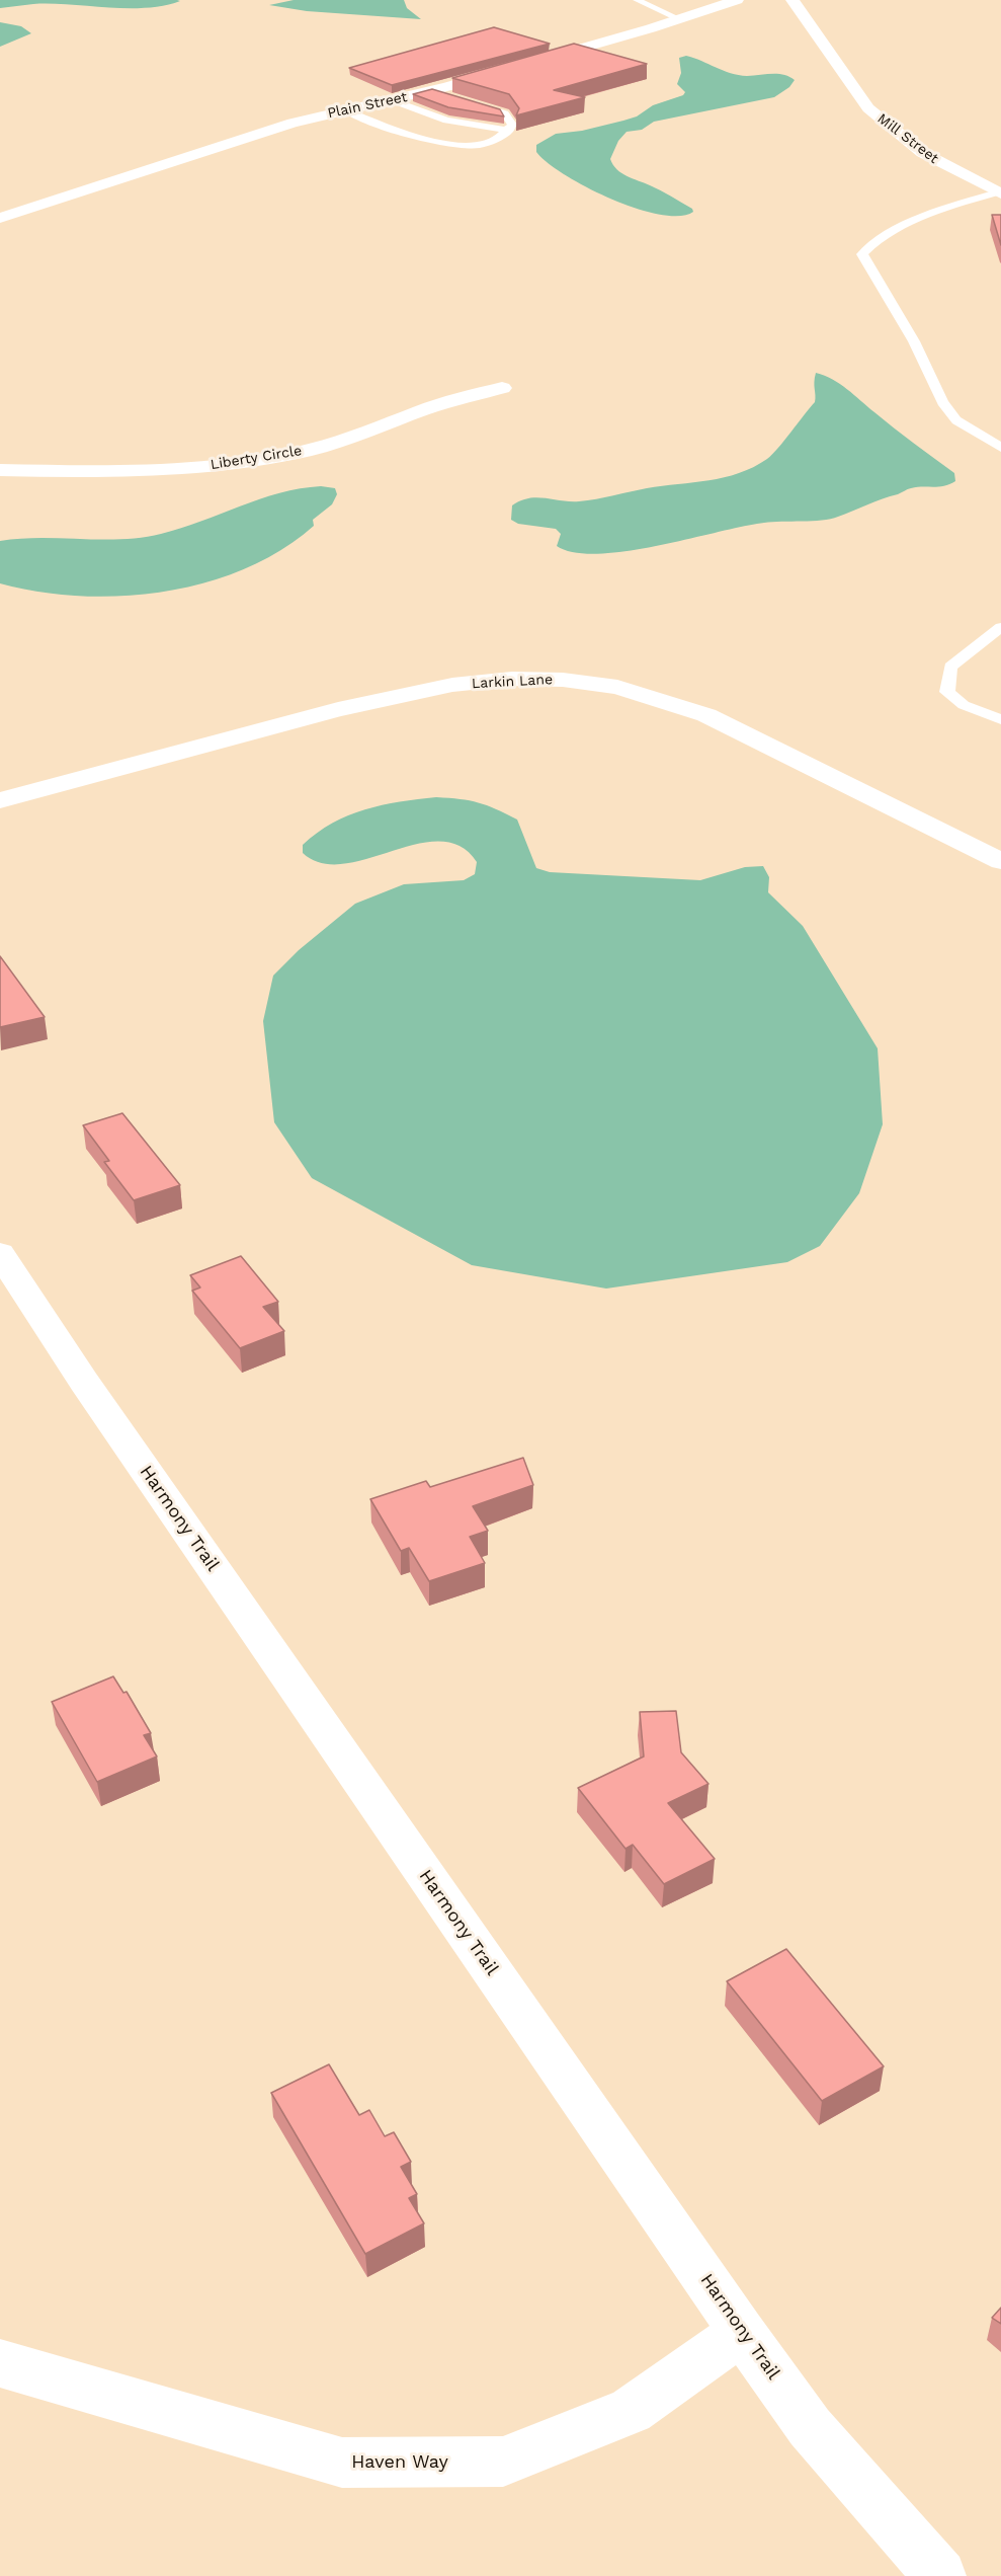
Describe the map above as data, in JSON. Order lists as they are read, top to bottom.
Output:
{
  "streets": {
    "street": [
      "Plain Street",
      "Mill Street",
      "Liberty Circle",
      "Larkin Lane",
      "Harmony Trail",
      "Haven Way"
    ]
  },
  "crossings": [
    ["Harmony Trail", "Haven Way"]
  ]
}
